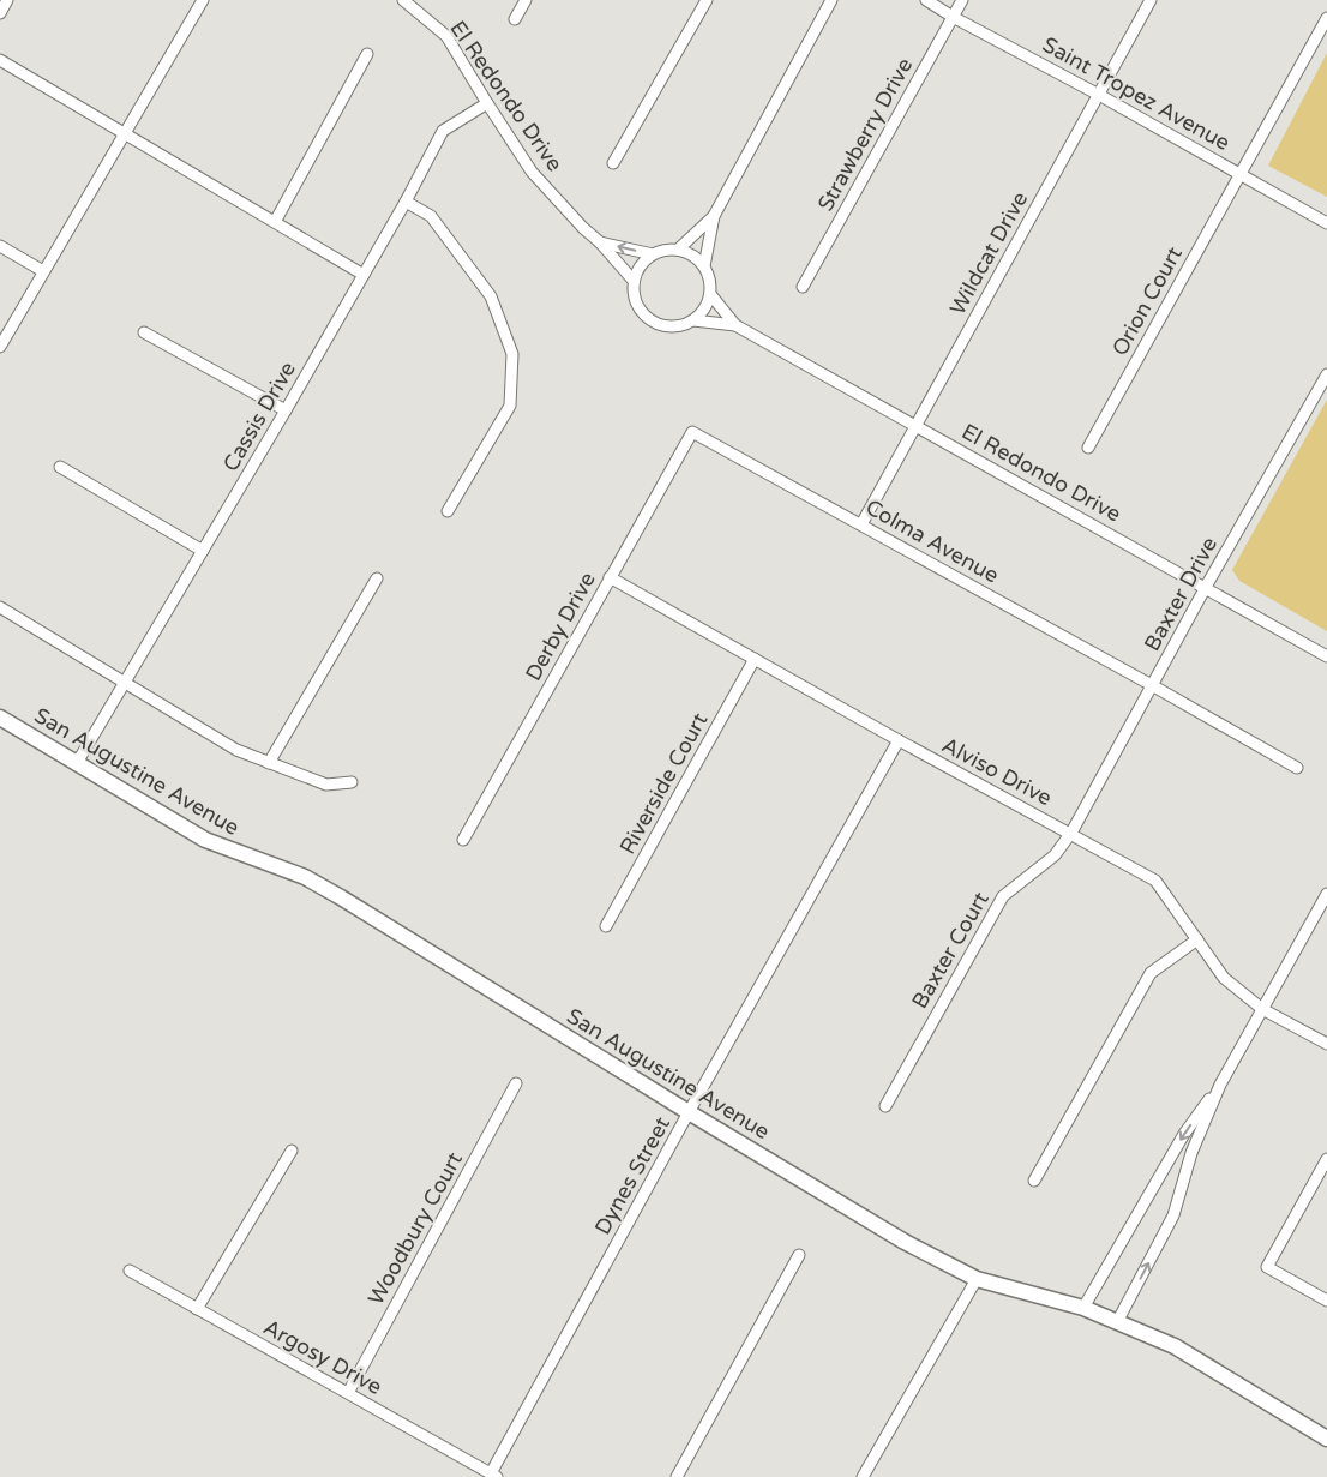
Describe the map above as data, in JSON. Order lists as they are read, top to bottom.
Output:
{
  "streets": {
    "street": [
      "Saint Tropez Avenue",
      "El Redondo Drive",
      "Strawberry Drive",
      "Wildcat Drive",
      "Orion Court",
      "Cassis Drive",
      "Colma Avenue",
      "Baxter Drive",
      "Derby Drive",
      "San Augustine Avenue",
      "Alviso Drive",
      "Riverside Court",
      "Baxter Court",
      "Dynes Street",
      "Woodbury Court",
      "Argosy Drive"
    ]
  },
  "crossings": [
    ["Saint Tropez Avenue", "Strawberry Drive"],
    ["Saint Tropez Avenue", "Wildcat Drive"],
    ["Saint Tropez Avenue", "Orion Court"],
    ["El Redondo Drive", "Wildcat Drive"],
    ["El Redondo Drive", "Cassis Drive"],
    ["El Redondo Drive", "Baxter Drive"],
    ["Wildcat Drive", "Colma Avenue"],
    ["Cassis Drive", "San Augustine Avenue"],
    ["Colma Avenue", "Baxter Drive"],
    ["Colma Avenue", "Derby Drive"],
    ["Baxter Drive", "Alviso Drive"],
    ["Baxter Drive", "Baxter Court"],
    ["Derby Drive", "Alviso Drive"],
    ["San Augustine Avenue", "Dynes Street"],
    ["Alviso Drive", "Riverside Court"],
    ["Alviso Drive", "Baxter Court"],
    ["Alviso Drive", "Dynes Street"],
    ["Dynes Street", "Argosy Drive"],
    ["Woodbury Court", "Argosy Drive"]
  ]
}
